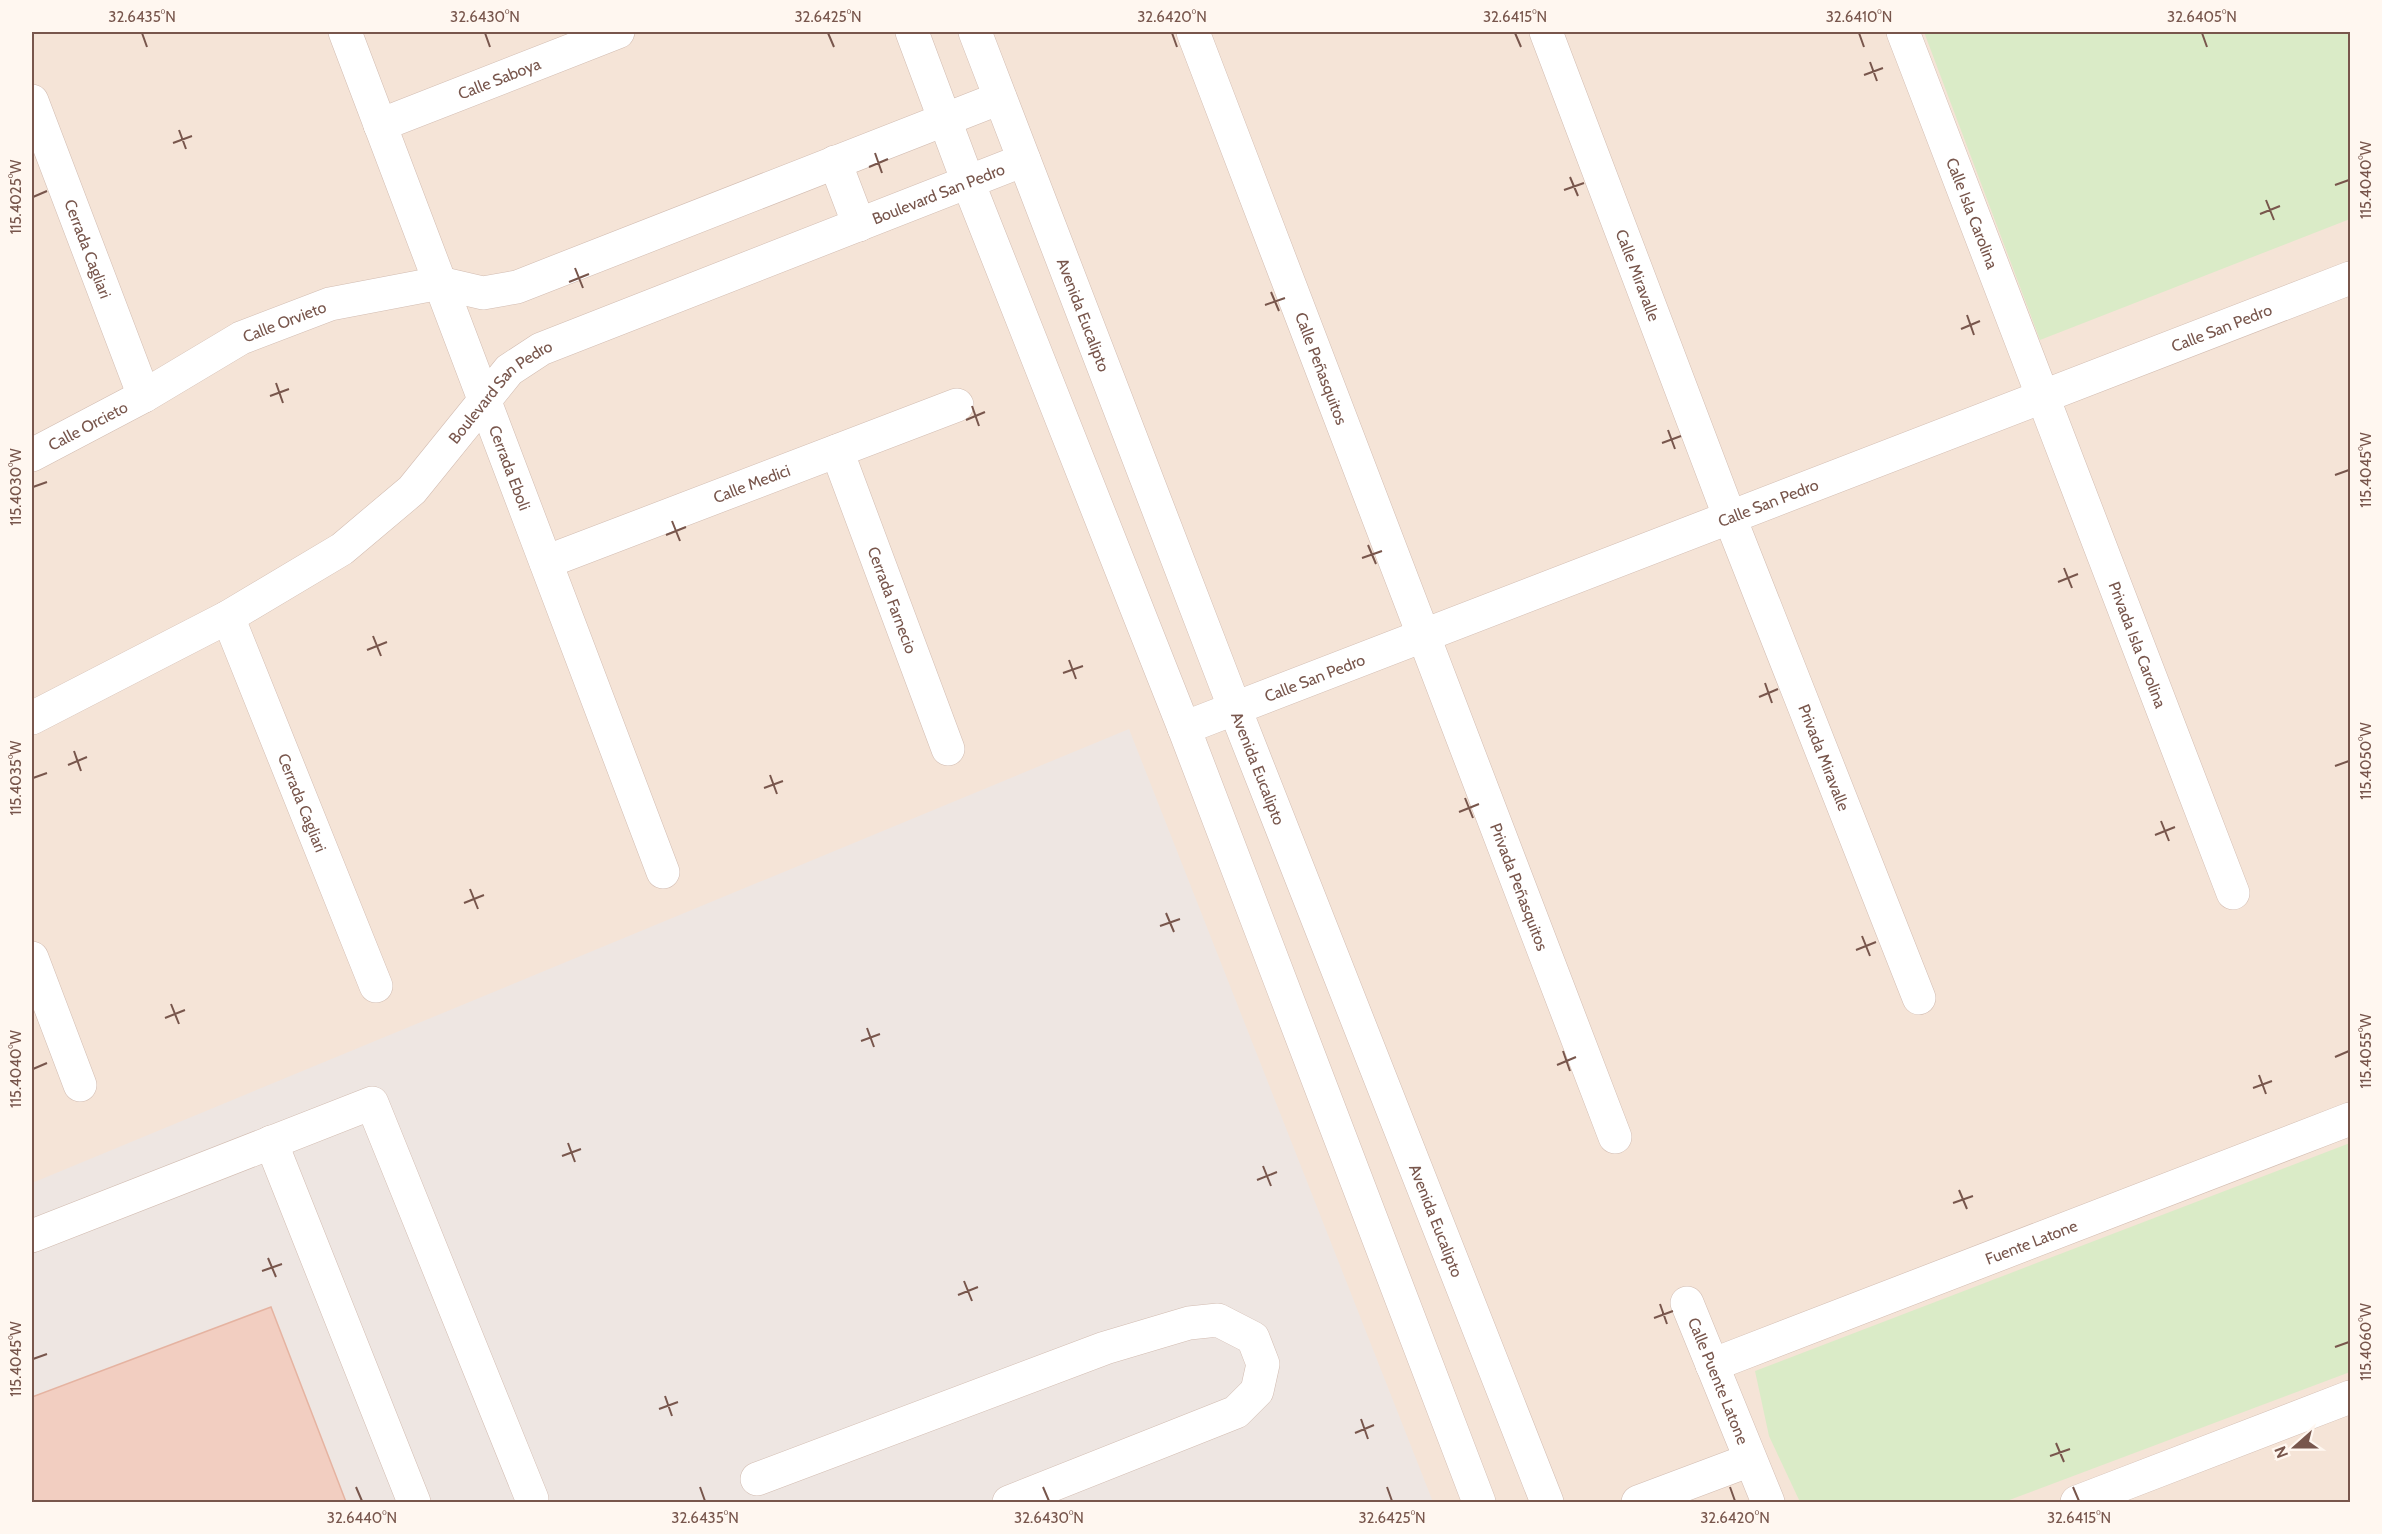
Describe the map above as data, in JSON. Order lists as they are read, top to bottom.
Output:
{
  "streets": {
    "street": [
      "Calle Saboya",
      "Boulevard San Pedro",
      "Calle Isla Carolina",
      "Cerrada Cagliari",
      "Calle Miravalle",
      "Avenida Eucalipto",
      "Calle Orvieto",
      "Calle San Pedro",
      "Calle Peñasquitos",
      "Calle Orcieto",
      "Cerrada Eboli",
      "Calle Medici",
      "Cerrada Farnecio",
      "Privada Isla Carolina",
      "Privada Miravalle",
      "Privada Peñasquitos",
      "Fuente Latone",
      "Calle Puente Latone"
    ]
  },
  "crossings": [
    ["Calle Saboya", "Cerrada Eboli"],
    ["Boulevard San Pedro", "Cerrada Cagliari"],
    ["Boulevard San Pedro", "Avenida Eucalipto"],
    ["Boulevard San Pedro", "Cerrada Eboli"],
    ["Calle Isla Carolina", "Calle San Pedro"],
    ["Calle Isla Carolina", "Privada Isla Carolina"],
    ["Cerrada Cagliari", "Calle Orvieto"],
    ["Cerrada Cagliari", "Calle Orcieto"],
    ["Calle Miravalle", "Calle San Pedro"],
    ["Calle Miravalle", "Privada Miravalle"],
    ["Avenida Eucalipto", "Calle San Pedro"],
    ["Calle Orvieto", "Calle Orcieto"],
    ["Calle Orvieto", "Cerrada Eboli"],
    ["Calle San Pedro", "Calle Peñasquitos"],
    ["Calle San Pedro", "Privada Isla Carolina"],
    ["Calle San Pedro", "Privada Miravalle"],
    ["Calle San Pedro", "Privada Peñasquitos"],
    ["Calle Peñasquitos", "Privada Peñasquitos"],
    ["Cerrada Eboli", "Calle Medici"],
    ["Calle Medici", "Cerrada Farnecio"],
    ["Fuente Latone", "Calle Puente Latone"]
  ],
  "north": "left",
  "coordinates": [
    "32.6435°N",
    "32.6430°N",
    "32.6425°N",
    "32.6420°N",
    "32.6415°N",
    "32.6410°N",
    "32.6405°N",
    "115.4040°W",
    "115.4025°W",
    "115.4045°W",
    "115.4030°W",
    "115.4050°W",
    "115.4035°W",
    "115.4055°W",
    "115.4060°W",
    "32.6440°N"
  ]
}
